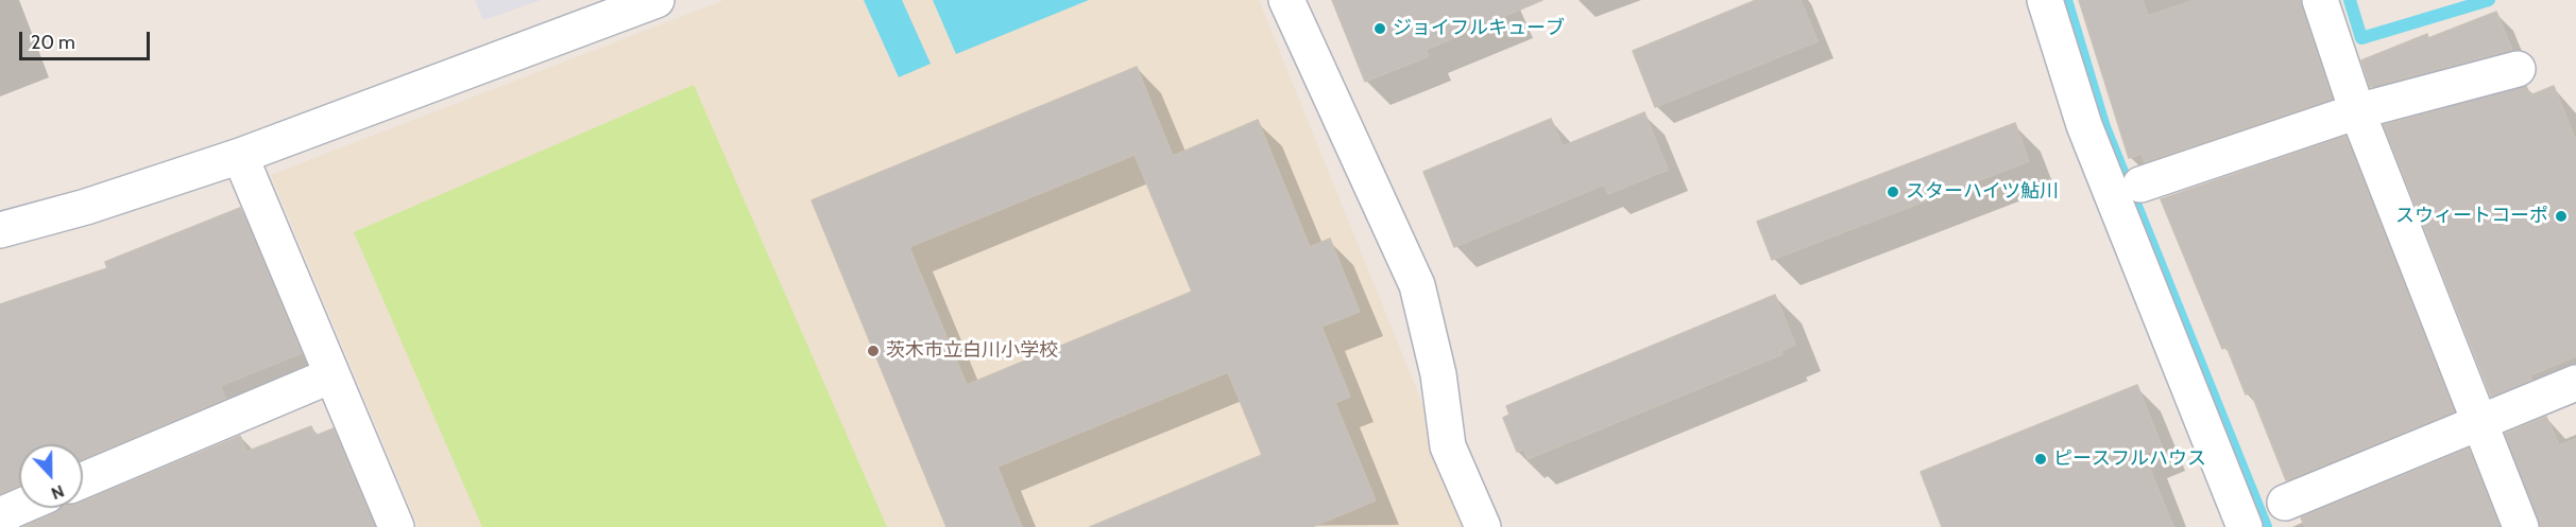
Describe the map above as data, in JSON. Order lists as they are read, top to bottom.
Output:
{
  "places": [
    "ジョイフルキューブ",
    "スターハイツ鮎川",
    "スウィートコーポ",
    "茨木市立白川小学校",
    "ピースフルハウス"
  ],
  "scale_bar": "20 m",
  "north": "bottom"
}
